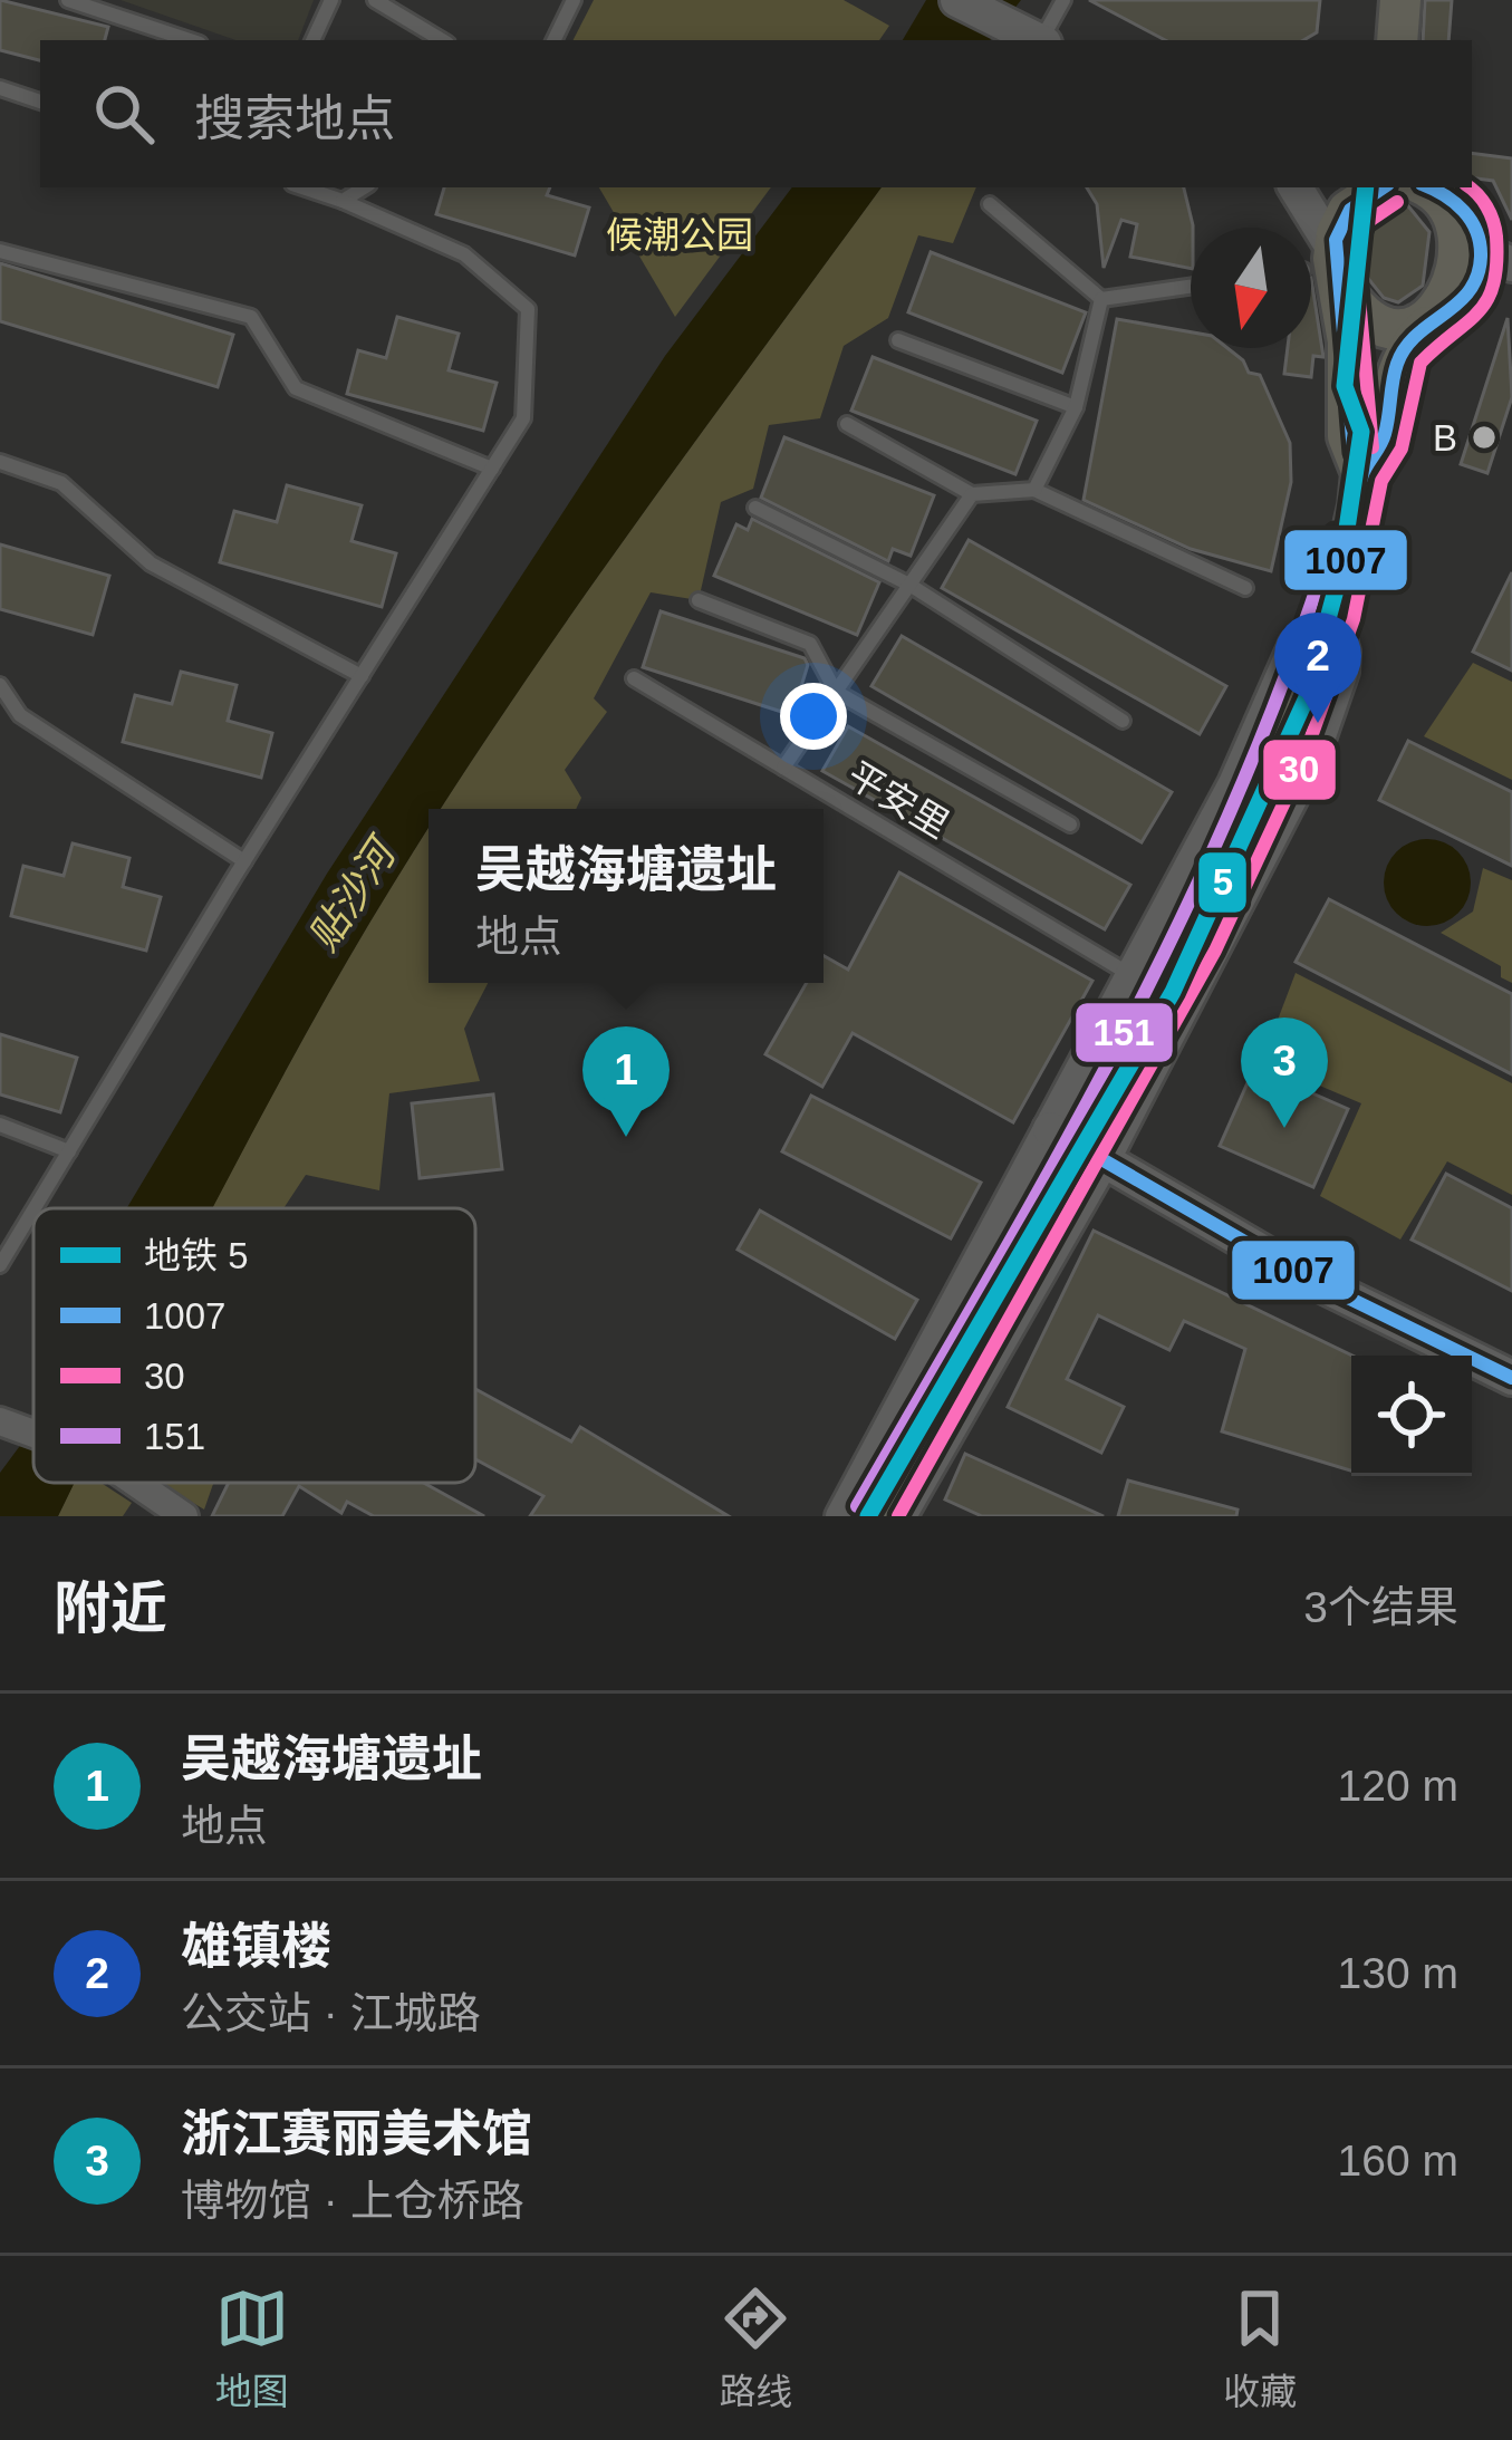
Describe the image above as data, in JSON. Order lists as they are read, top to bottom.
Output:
{
  "streets": {
    "lane": ["平安里"]
  },
  "water": ["贴沙河"],
  "parks": ["候潮公园"],
  "places": ["B"],
  "lines": [
    "metro line 5",
    "transit line 1007",
    "transit line 30",
    "transit line 151"
  ],
  "legend": [
    "地铁 5",
    "1007",
    "30",
    "151"
  ],
  "north": "bottom",
  "page": {
    "search": "搜索地点",
    "pins": ["2", "3", "1"],
    "popup": ["吴越海塘遗址", "地点"],
    "heading": ["附近", "3个结果"],
    "list": [
      {
        "mark": "1",
        "name": "吴越海塘遗址",
        "note": "地点",
        "value": "120 m"
      },
      {
        "mark": "2",
        "name": "雄镇楼",
        "note": "公交站 · 江城路",
        "value": "130 m"
      },
      {
        "mark": "3",
        "name": "浙江赛丽美术馆",
        "note": "博物馆 · 上仓桥路",
        "value": "160 m"
      }
    ],
    "nav": ["地图", "路线", "收藏"]
  }
}
